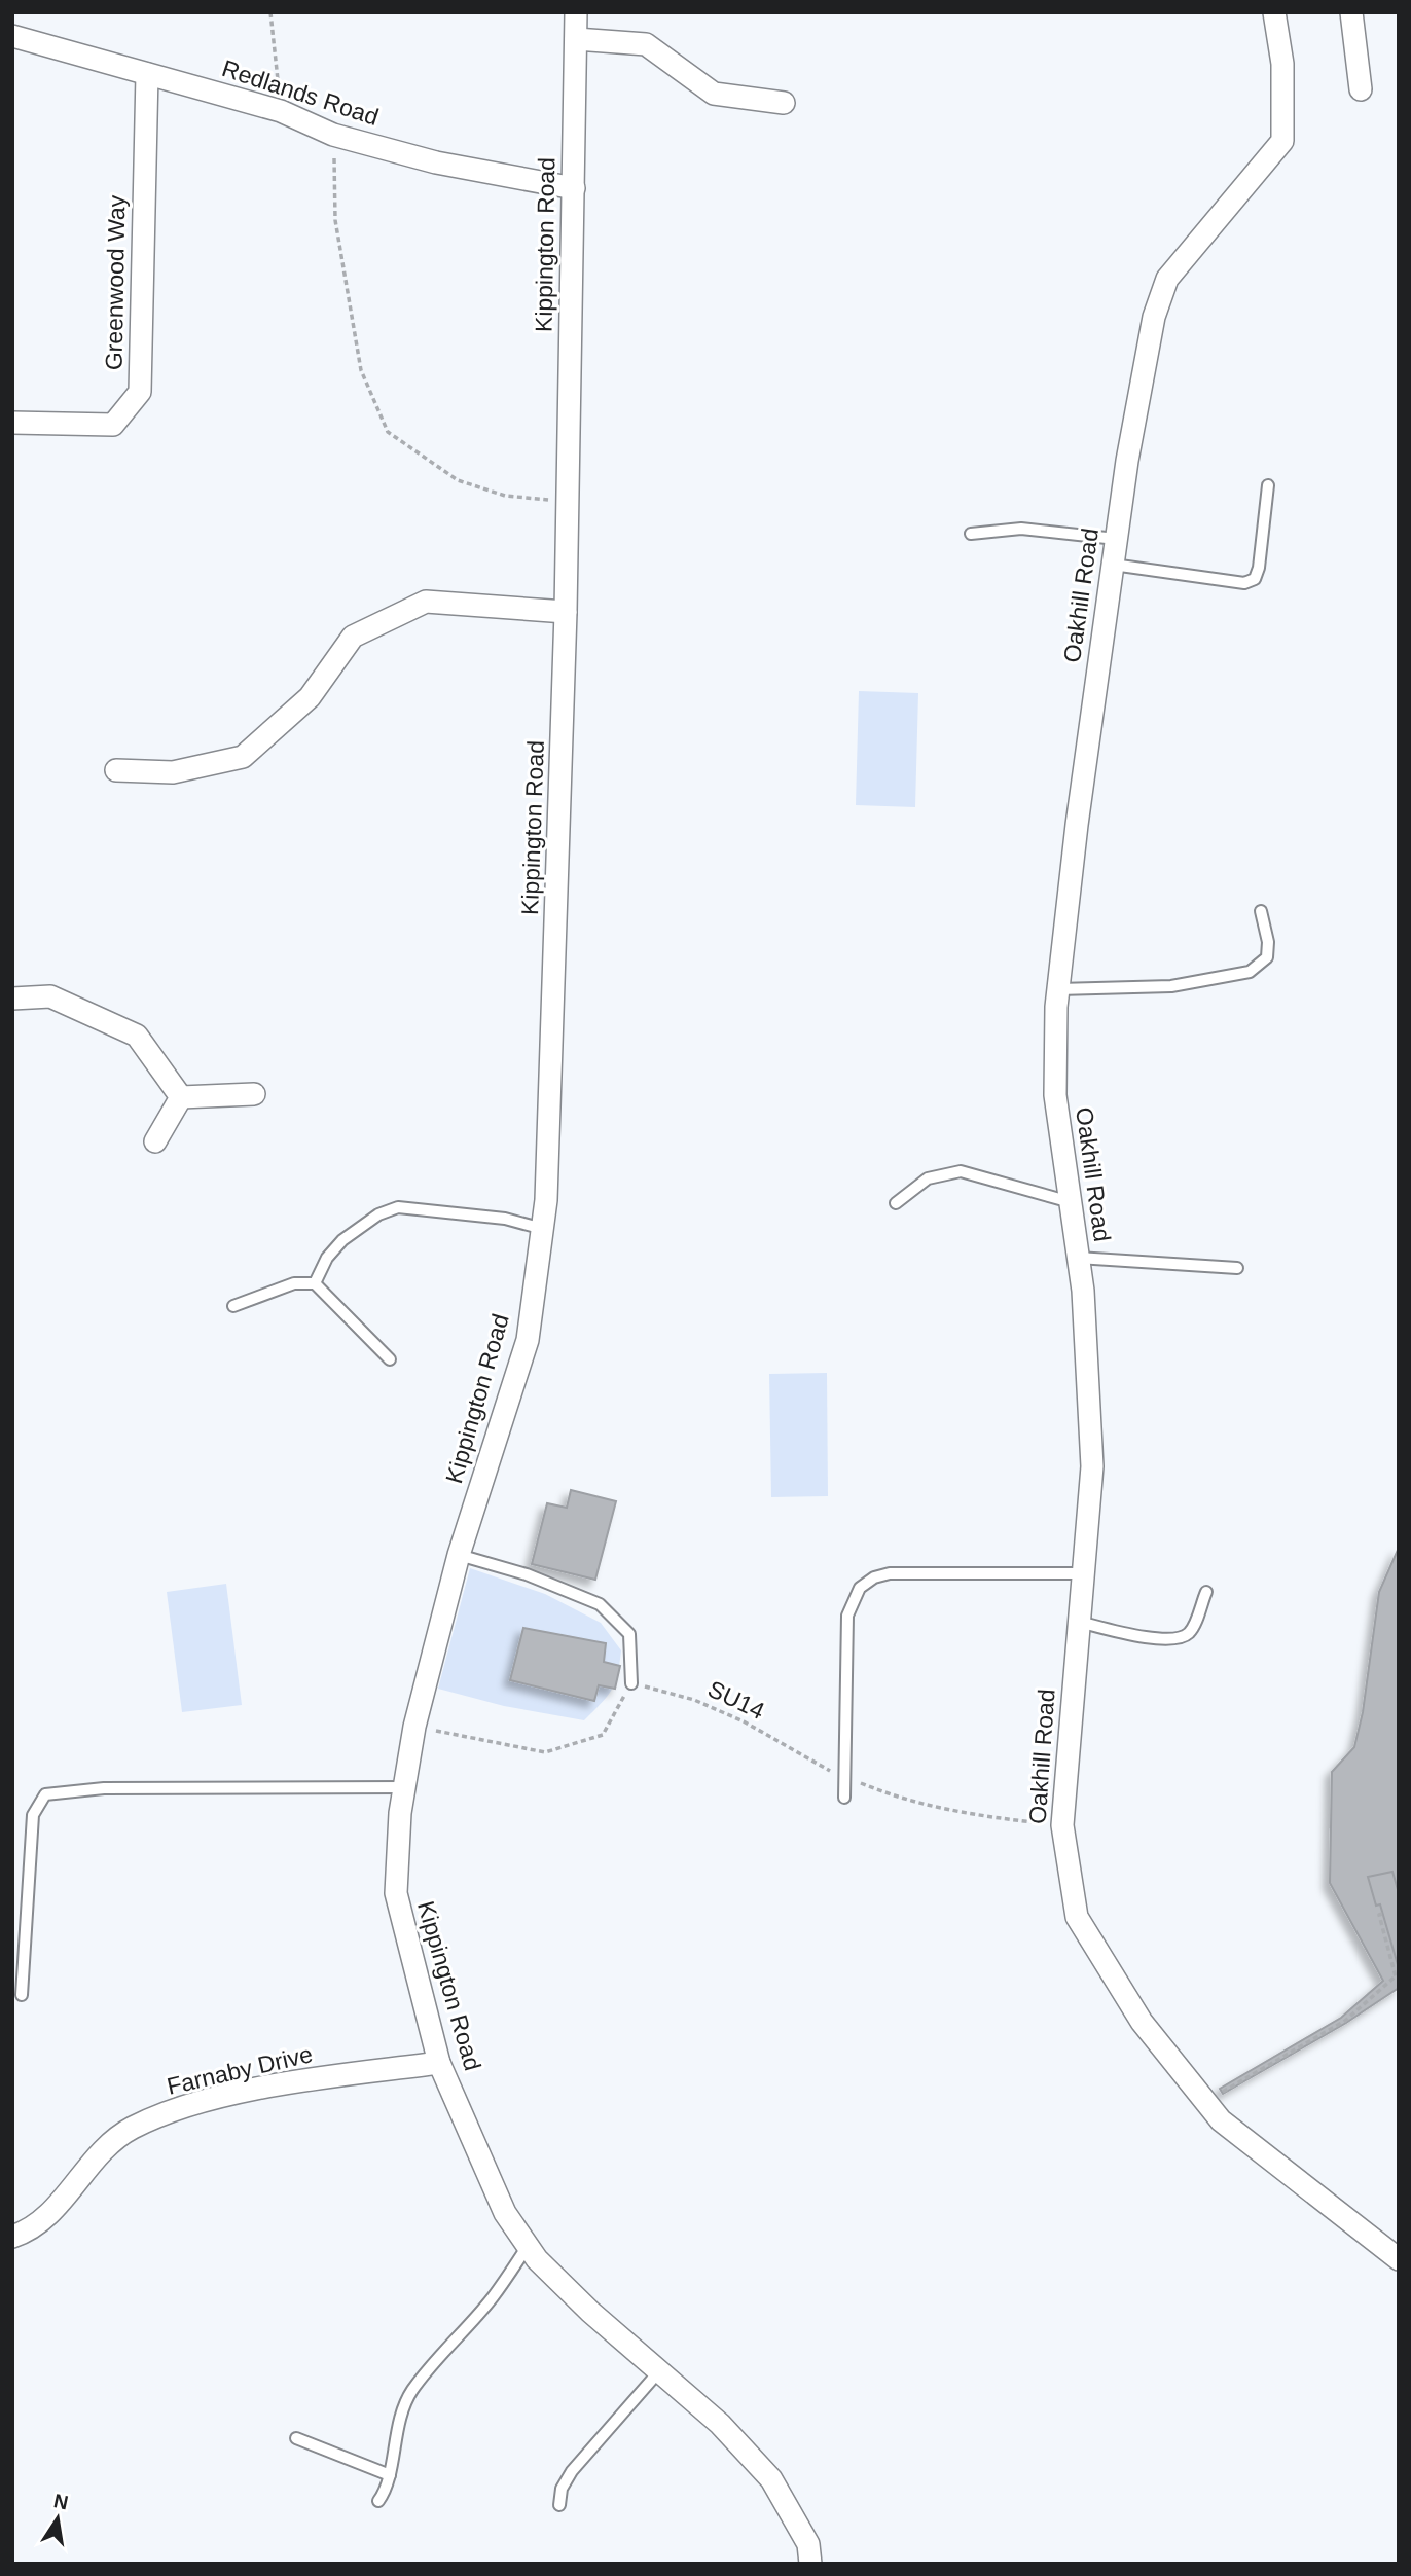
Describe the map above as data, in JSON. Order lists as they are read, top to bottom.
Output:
{
  "streets": {
    "street": [
      "Redlands Road",
      "Kippington Road",
      "Greenwood Way",
      "Oakhill Road",
      "Farnaby Drive"
    ],
    "path": ["SU14"]
  },
  "crossings": [
    ["Redlands Road", "Kippington Road"],
    ["Redlands Road", "Greenwood Way"],
    ["Kippington Road", "Farnaby Drive"],
    ["Oakhill Road", "SU14"]
  ],
  "north": "top"
}
